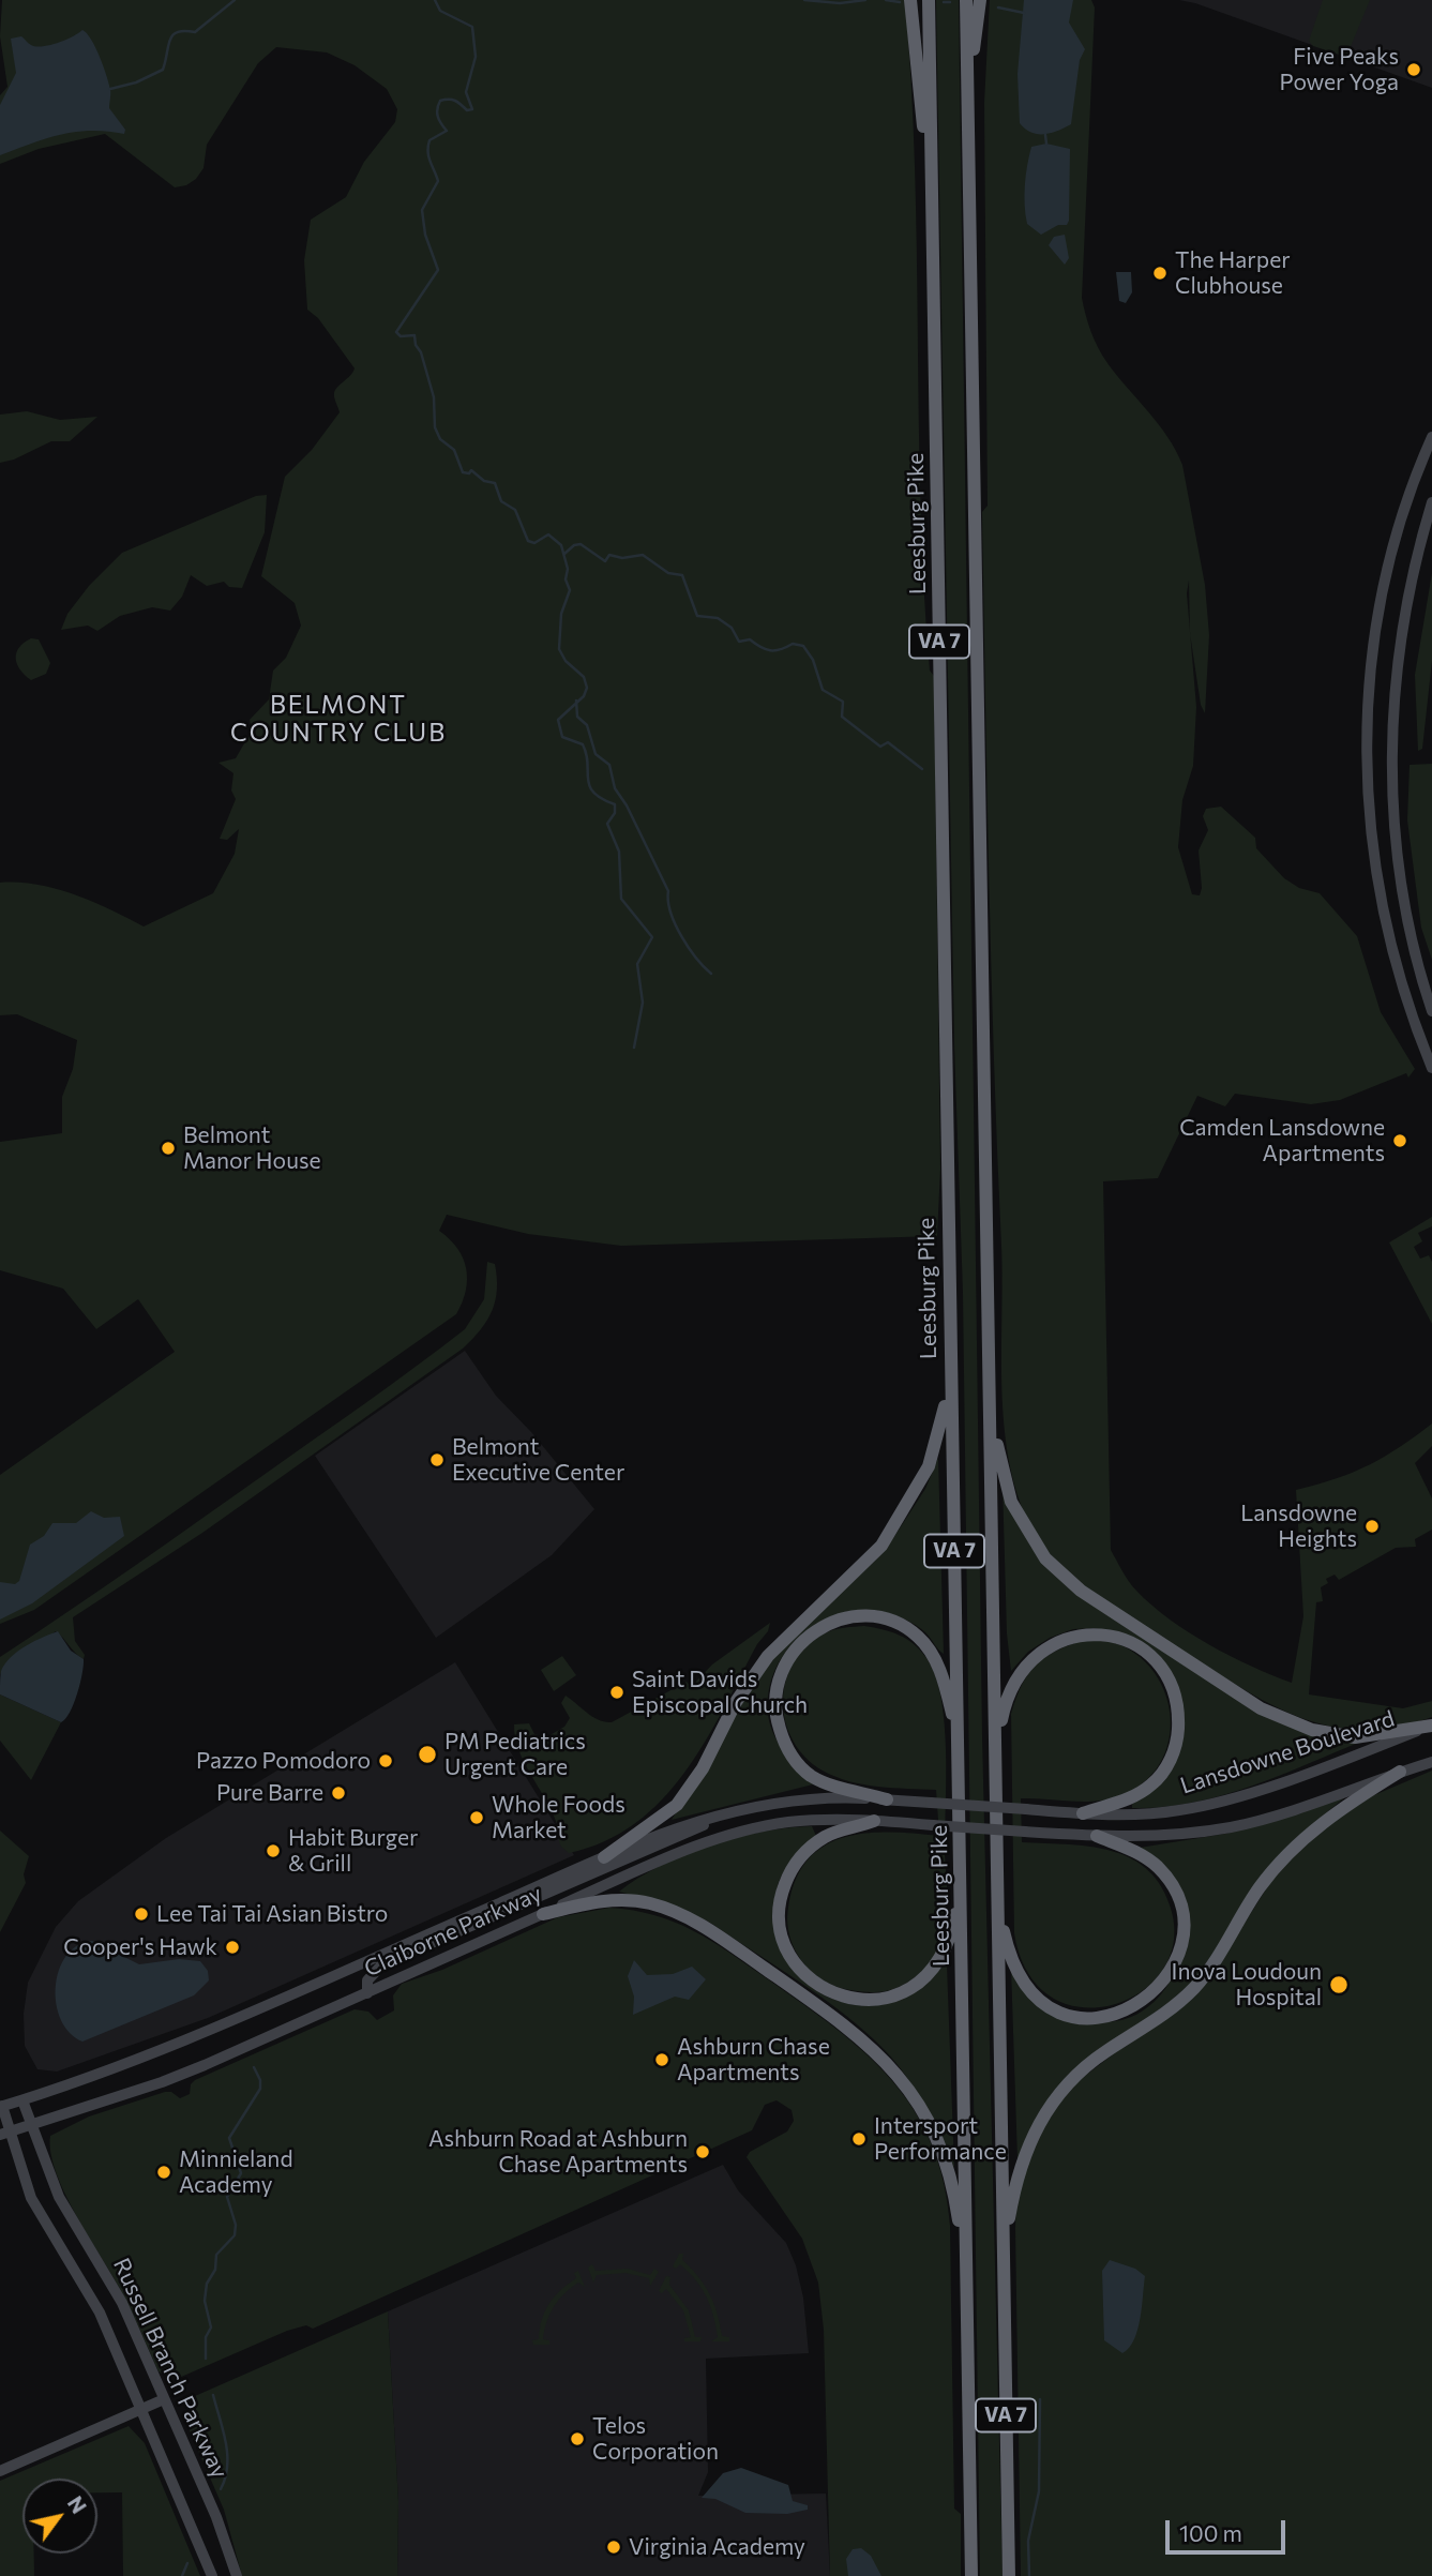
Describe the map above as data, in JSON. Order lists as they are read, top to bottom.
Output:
{
  "streets": {
    "highway": ["Leesburg Pike", "VA 7"],
    "main road": ["Lansdowne Boulevard", "Claiborne Parkway", "Russell Branch Parkway"]
  },
  "crossings": [
    ["Lansdowne Boulevard", "Claiborne Parkway"],
    ["Claiborne Parkway", "Russell Branch Parkway"]
  ],
  "districts": ["BELMONT COUNTRY CLUB"],
  "places": [
    "Five Peaks Power Yoga",
    "The Harper Clubhouse",
    "Camden Lansdowne Apartments",
    "Belmont Manor House",
    "Belmont Executive Center",
    "Lansdowne Heights",
    "Saint Davids Episcopal Church",
    "PM Pediatrics Urgent Care",
    "Pazzo Pomodoro",
    "Pure Barre",
    "Whole Foods Market",
    "Habit Burger & Grill",
    "Lee Tai Tai Asian Bistro",
    "Cooper's Hawk",
    "Inova Loudoun Hospital",
    "Ashburn Chase Apartments",
    "Intersport Performance",
    "Ashburn Road at Ashburn Chase Apartments",
    "Minnieland Academy",
    "Telos Corporation",
    "Virginia Academy"
  ],
  "scale_bar": "100 m",
  "north": "top right"
}
